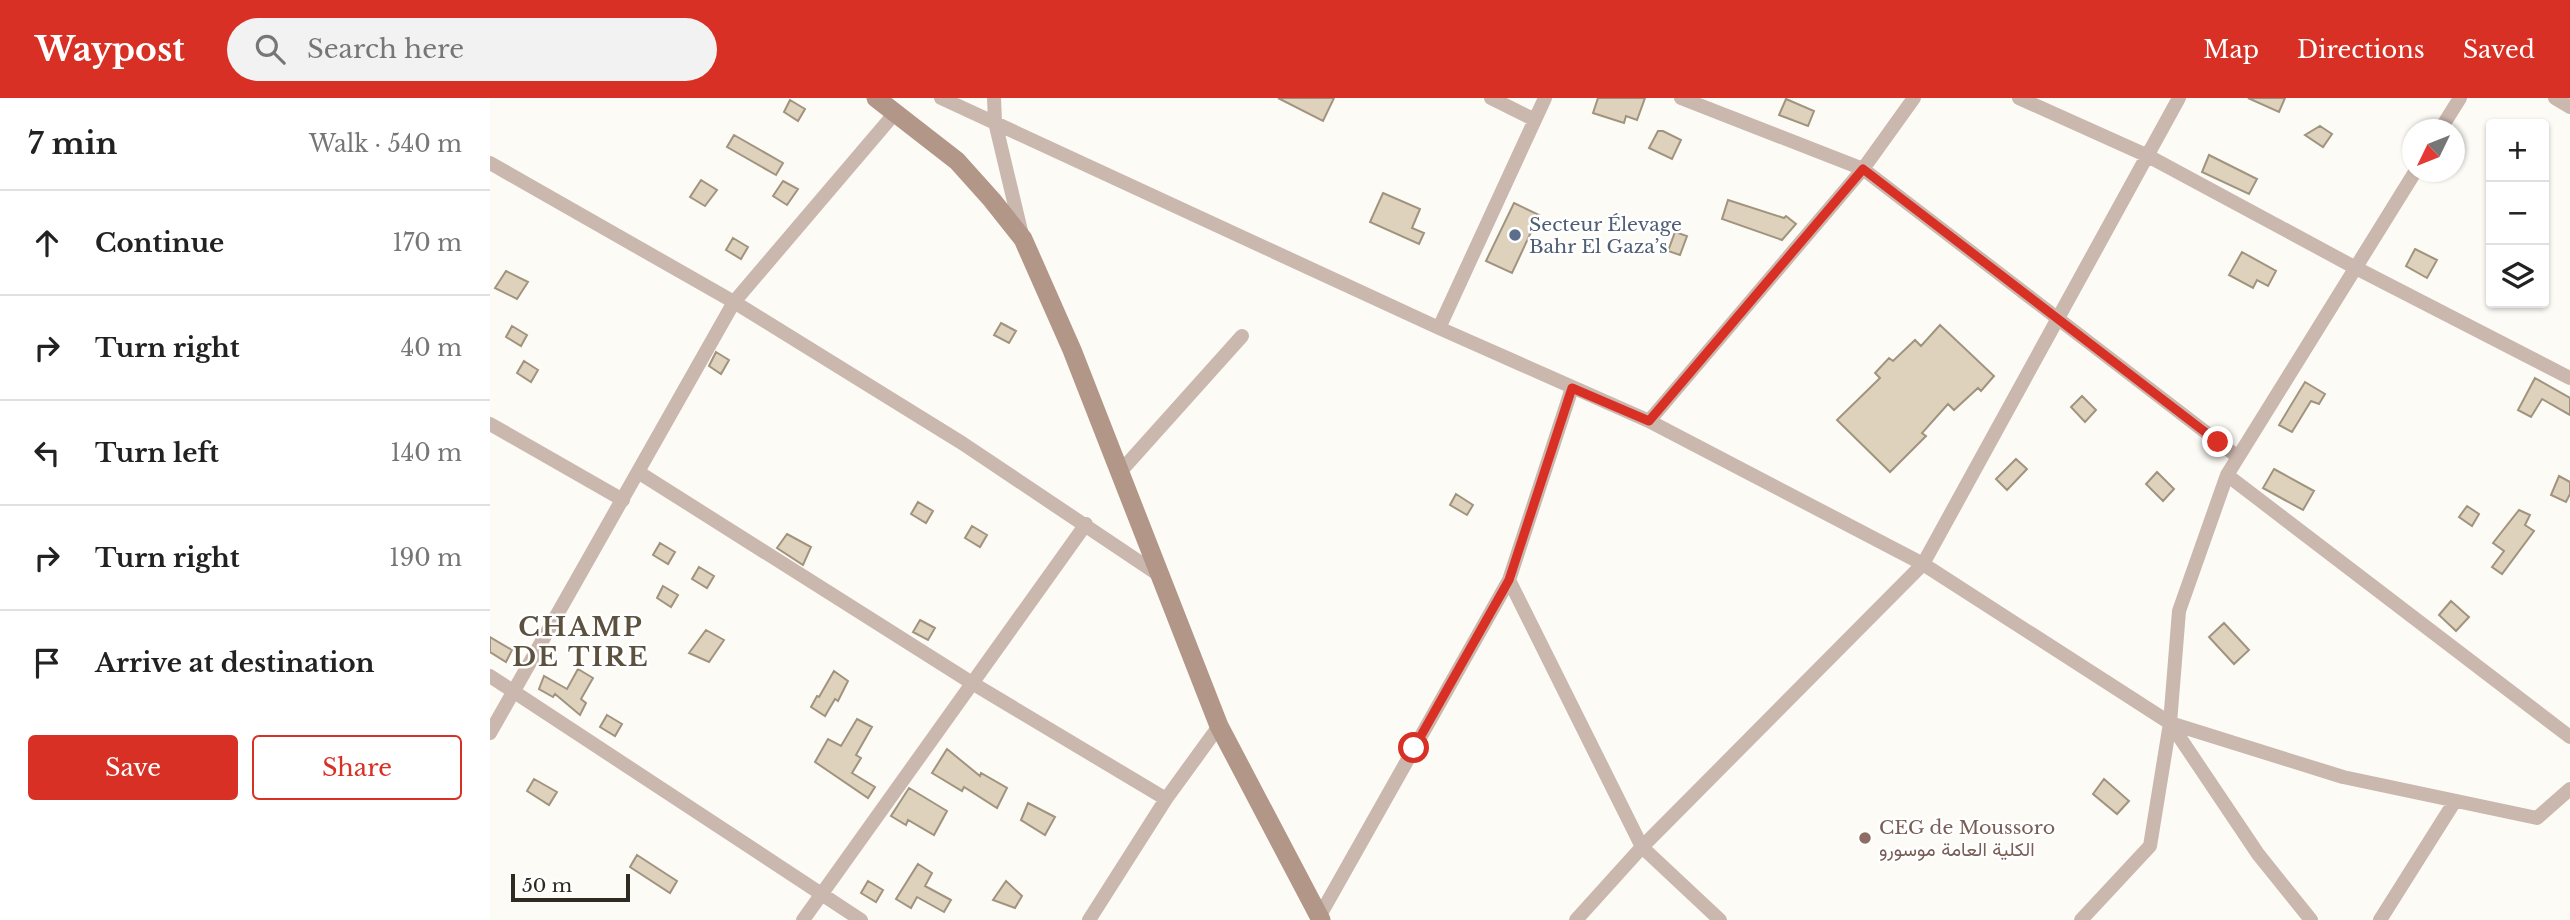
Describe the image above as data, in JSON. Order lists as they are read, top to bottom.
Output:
{
  "districts": ["CHAMP DE TIRE"],
  "places": ["Secteur Élevage Bahr El Gaza’s", "CEG de Moussoro الكلية العامة موسورو"],
  "scale_bar": "50 m",
  "north": "bottom left",
  "page": {
    "header": "Waypost",
    "search": "Search here",
    "nav": ["Map", "Directions", "Saved"],
    "heading": ["7 min", "Walk · 540 m"],
    "map_buttons": ["+", "−"],
    "list": [
      ["Continue", "170 m"],
      ["Turn right", "40 m"],
      ["Turn left", "140 m"],
      ["Turn right", "190 m"],
      "Arrive at destination"
    ],
    "buttons": ["Save", "Share"],
    "scale": "50 m"
  }
}
